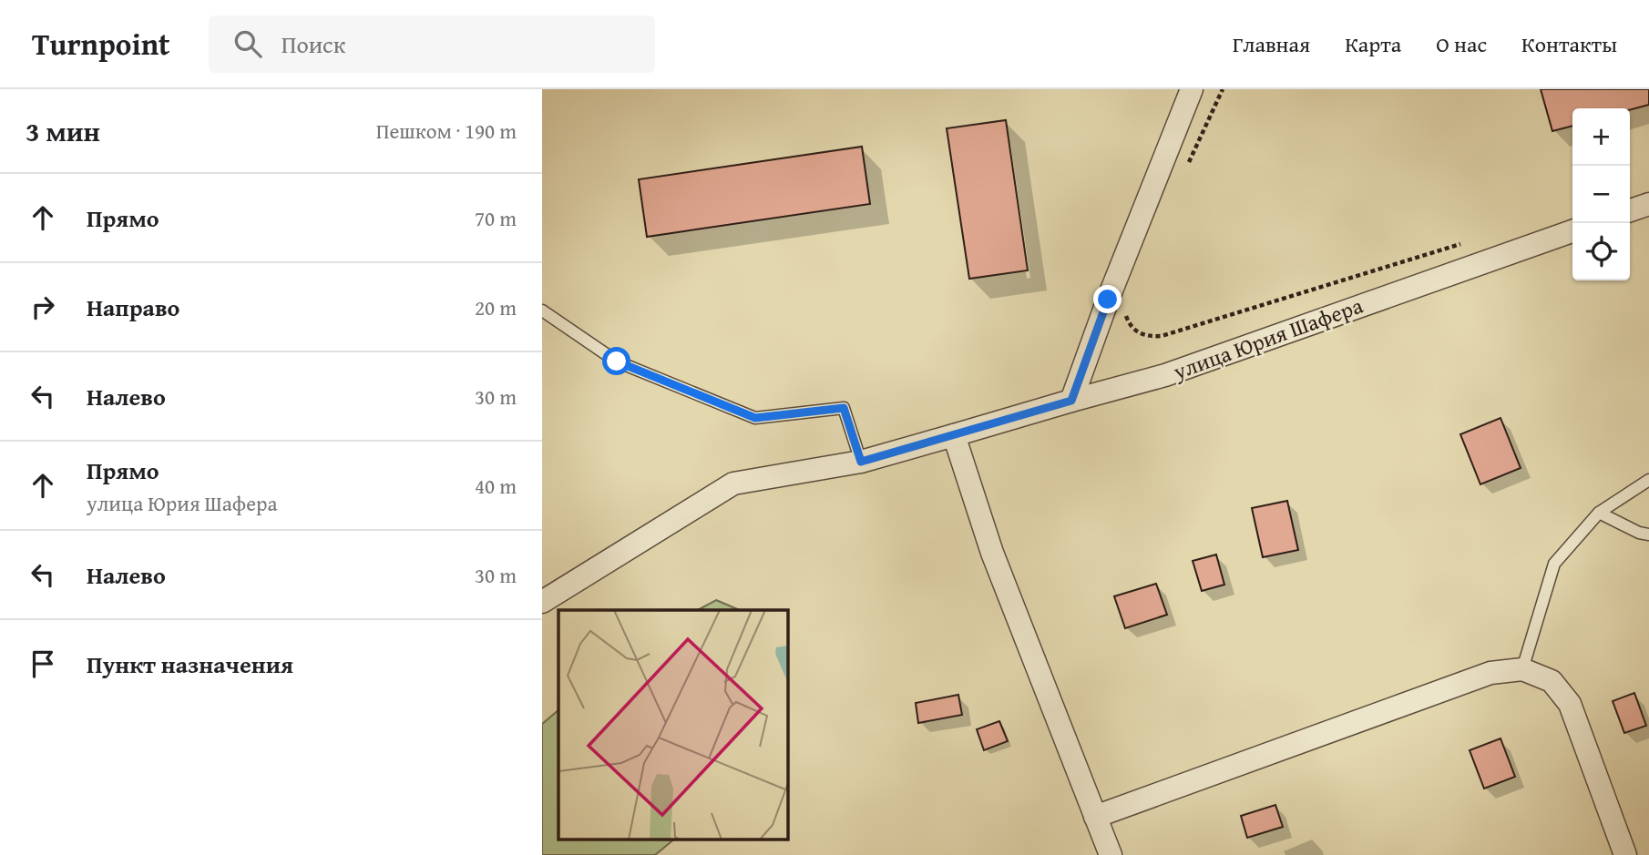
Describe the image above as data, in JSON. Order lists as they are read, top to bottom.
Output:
{
  "streets": {
    "street": ["улица Юрия Шафера"]
  },
  "page": {
    "header": "Turnpoint",
    "search": "Поиск",
    "nav": [
      "Главная",
      "Карта",
      "О нас",
      "Контакты"
    ],
    "heading": ["3 мин", "Пешком · 190 m"],
    "map_buttons": ["+", "−"],
    "list": [
      ["Прямо", "70 m"],
      ["Направо", "20 m"],
      ["Налево", "30 m"],
      ["Прямо", "улица Юрия Шафера", "40 m"],
      ["Налево", "30 m"],
      "Пункт назначения"
    ]
  }
}
